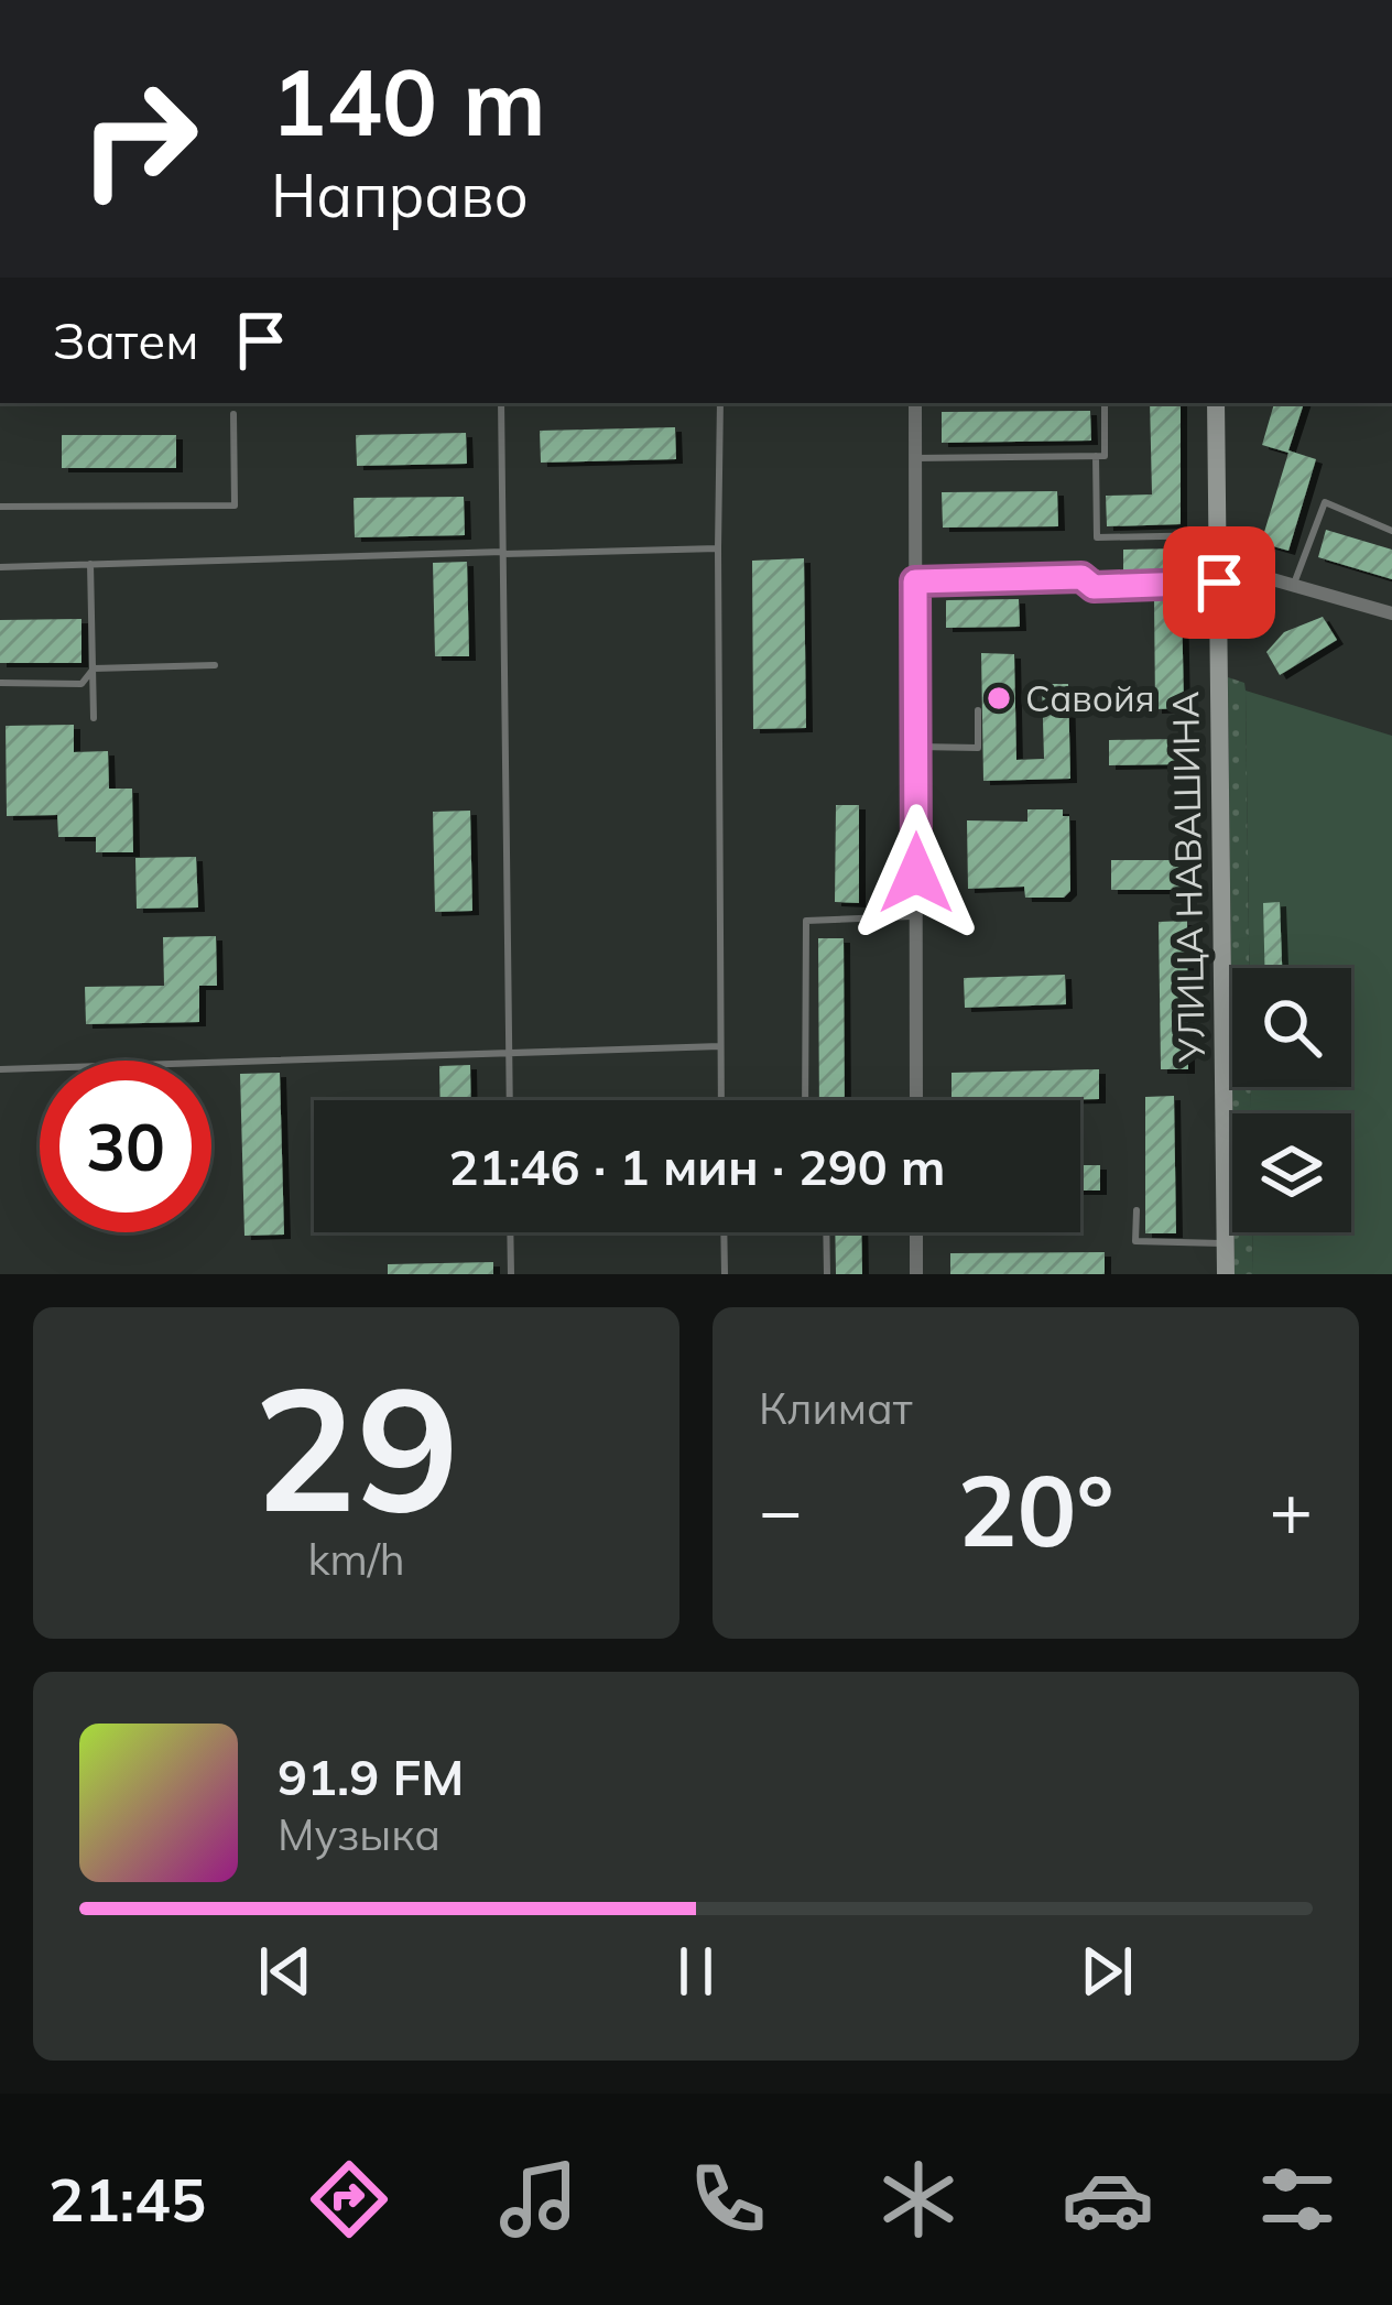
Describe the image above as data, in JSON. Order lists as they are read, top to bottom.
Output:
{
  "streets": {
    "main road": ["УЛИЦА НАВАШИНА"]
  },
  "places": ["Савойя"],
  "page": {
    "turn": ["140 m", "Направо"],
    "then": "Затем",
    "limit": "30",
    "trip": "21:46 · 1 мин · 290 m",
    "tile": [
      ["29", "km/h"],
      "Климат"
    ],
    "heat": ["−", "20°", "+"],
    "song": ["91.9 FM", "Музыка"],
    "tabs": "21:45"
  }
}
